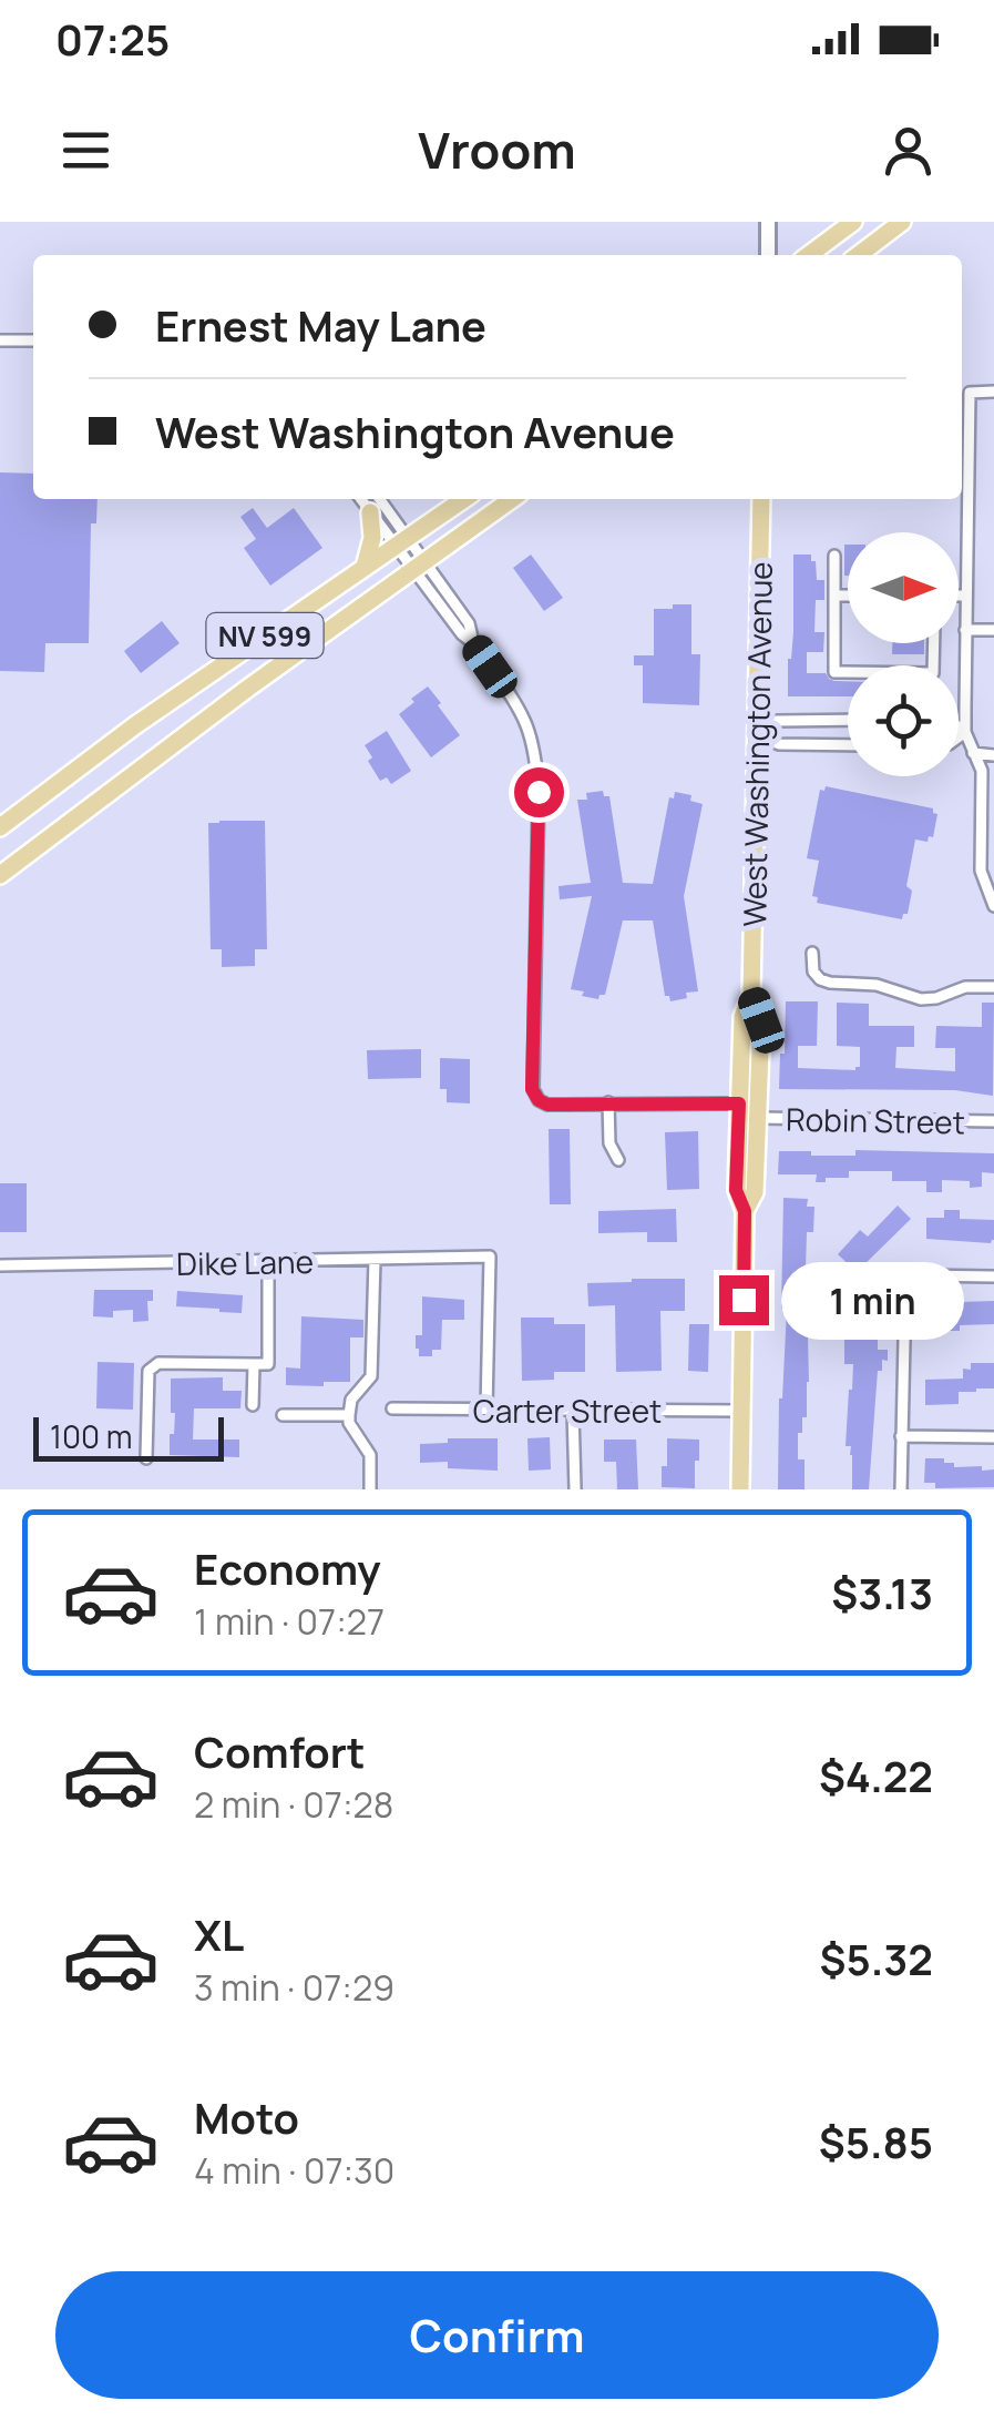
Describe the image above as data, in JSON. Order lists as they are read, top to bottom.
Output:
{
  "streets": {
    "main road": ["NV 599", "West Washington Avenue"],
    "street": ["Robin Street", "Dike Lane", "Carter Street"]
  },
  "crossings": [
    ["West Washington Avenue", "Robin Street"],
    ["West Washington Avenue", "Carter Street"],
    ["Dike Lane", "Carter Street"]
  ],
  "scale_bar": "100 m",
  "north": "right",
  "page": {
    "status": "07:25",
    "header": "Vroom",
    "banner": ["Ernest May Lane", "West Washington Avenue"],
    "bubble": "1 min",
    "scale": "100 m",
    "list": [
      {
        "name": "Economy",
        "note": "1 min · 07:27",
        "value": "$3.13"
      },
      {
        "name": "Comfort",
        "note": "2 min · 07:28",
        "value": "$4.22"
      },
      {
        "name": "XL",
        "note": "3 min · 07:29",
        "value": "$5.32"
      },
      {
        "name": "Moto",
        "note": "4 min · 07:30",
        "value": "$5.85"
      }
    ],
    "buttons": "Confirm"
  }
}
